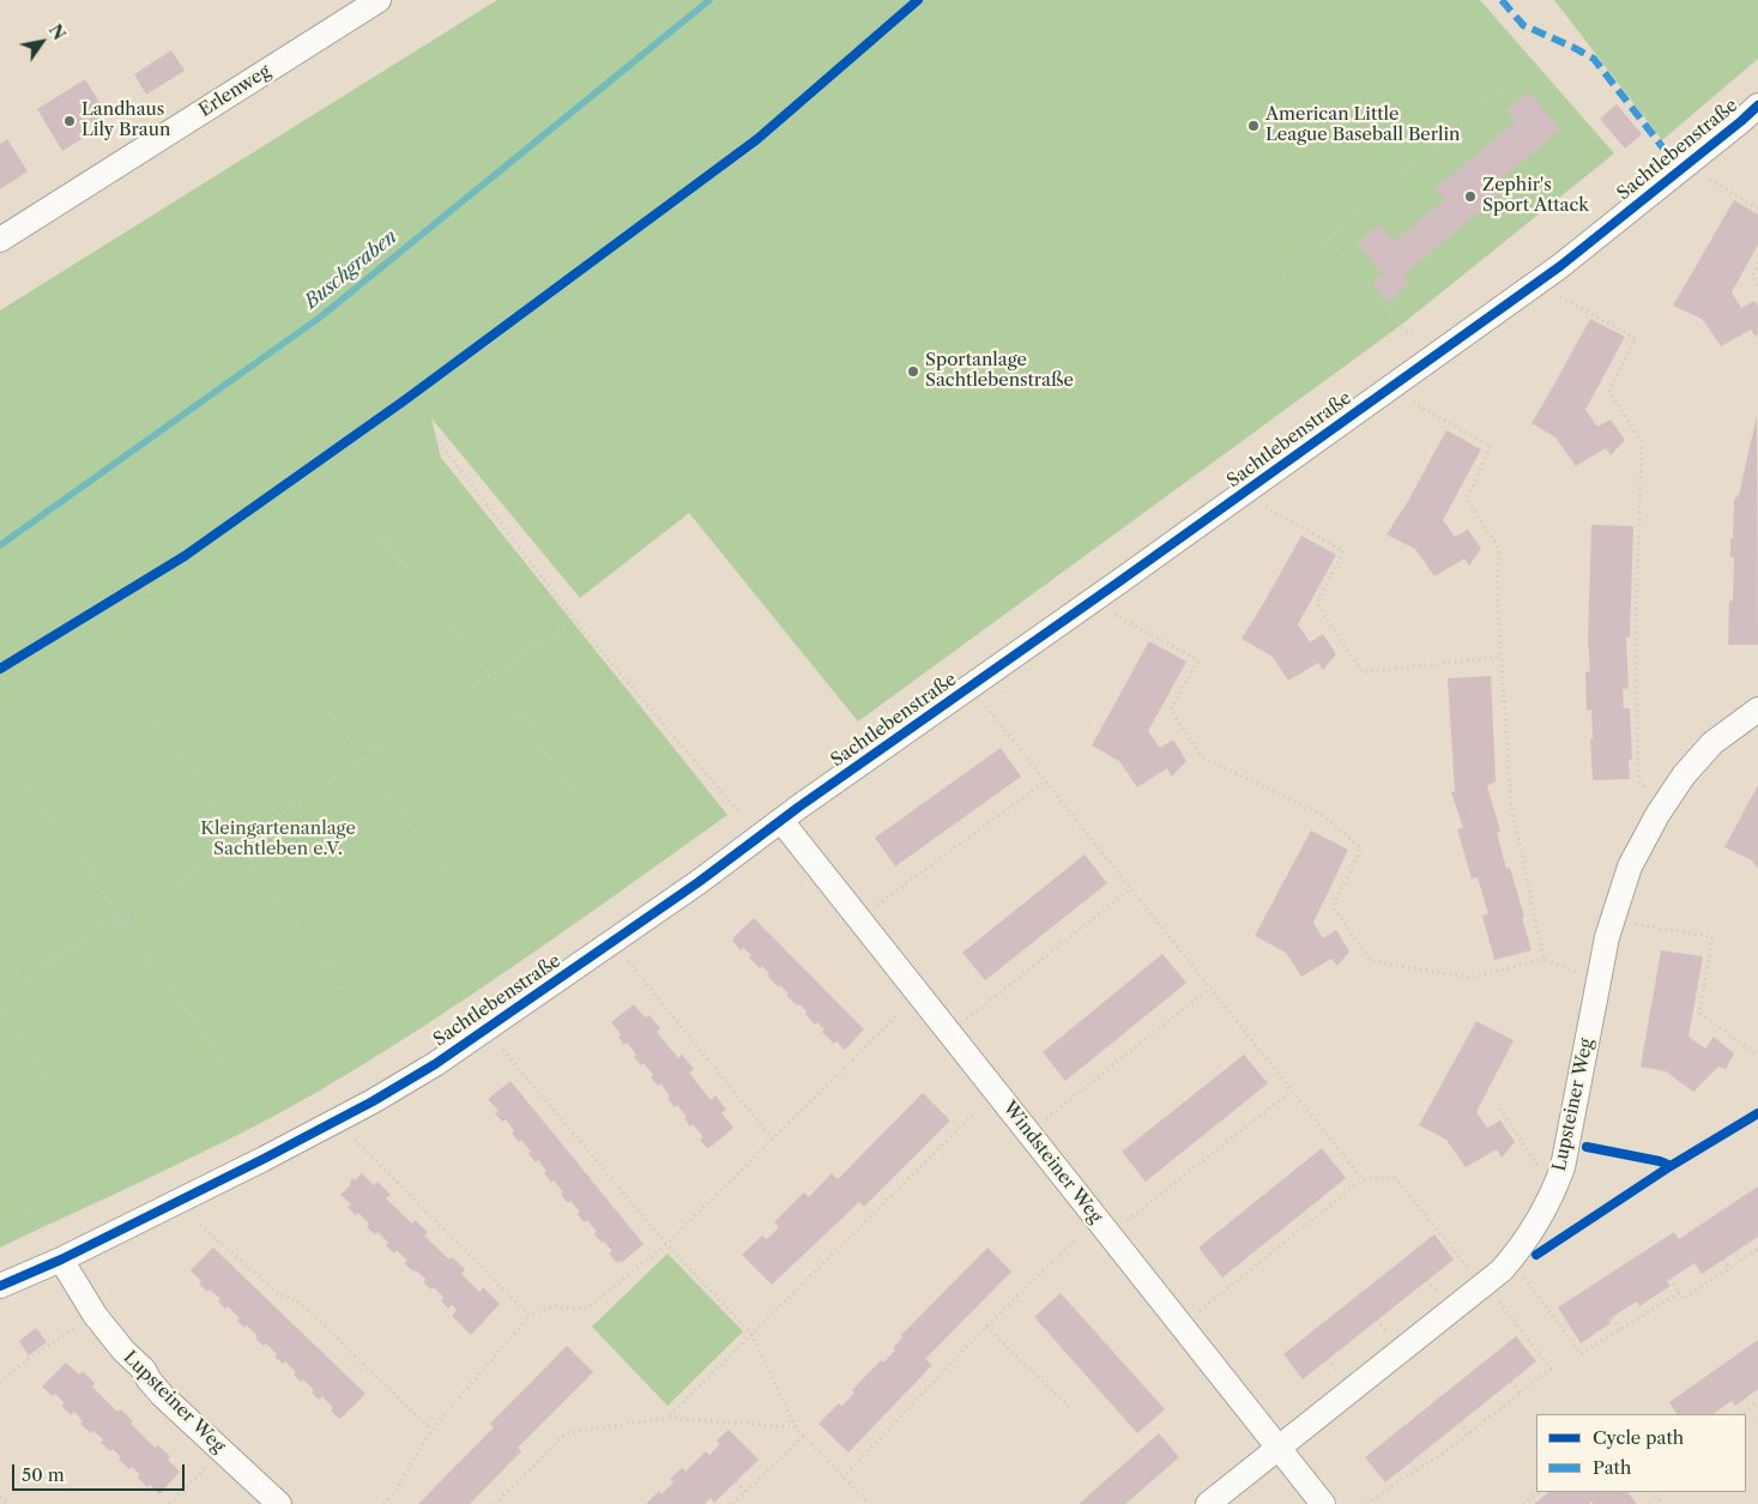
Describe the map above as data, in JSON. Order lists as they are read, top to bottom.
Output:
{
  "streets": {
    "street": [
      "Erlenweg",
      "Sachtlebenstraße",
      "Lupsteiner Weg",
      "Windsteiner Weg"
    ]
  },
  "crossings": [
    ["Sachtlebenstraße", "Lupsteiner Weg"],
    ["Sachtlebenstraße", "Windsteiner Weg"],
    ["Lupsteiner Weg", "Windsteiner Weg"]
  ],
  "water": ["Buschgraben"],
  "parks": ["Kleingartenanlage Sachtleben e.V."],
  "places": [
    "Landhaus Lily Braun",
    "American Little League Baseball Berlin",
    "Zephir's Sport Attack",
    "Sportanlage Sachtlebenstraße"
  ],
  "legend": ["Cycle path", "Path"],
  "scale_bar": "50 m",
  "north": "top right"
}
